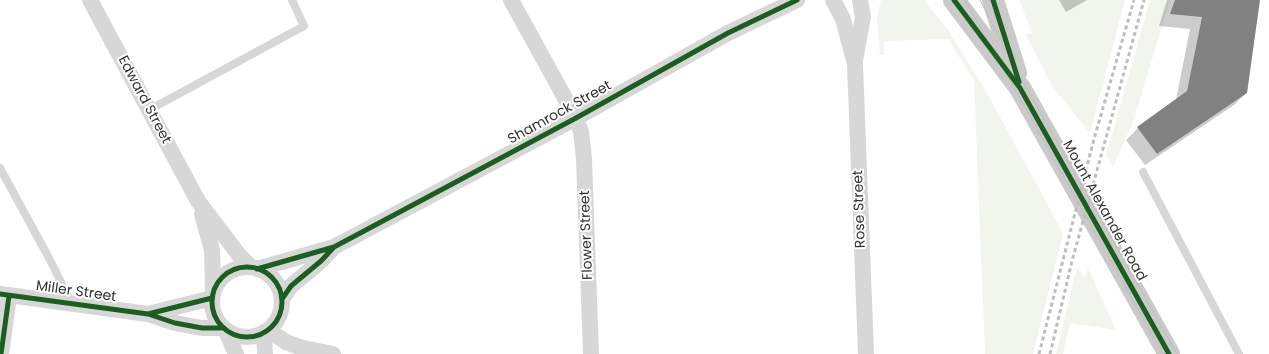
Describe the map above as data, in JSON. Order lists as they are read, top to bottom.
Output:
{
  "streets": {
    "main road": ["Mount Alexander Road"],
    "street": [
      "Edward Street",
      "Shamrock Street",
      "Rose Street",
      "Flower Street",
      "Miller Street"
    ]
  },
  "crossings": [
    ["Edward Street", "Shamrock Street"],
    ["Edward Street", "Miller Street"],
    ["Shamrock Street", "Flower Street"],
    ["Shamrock Street", "Miller Street"]
  ]
}
